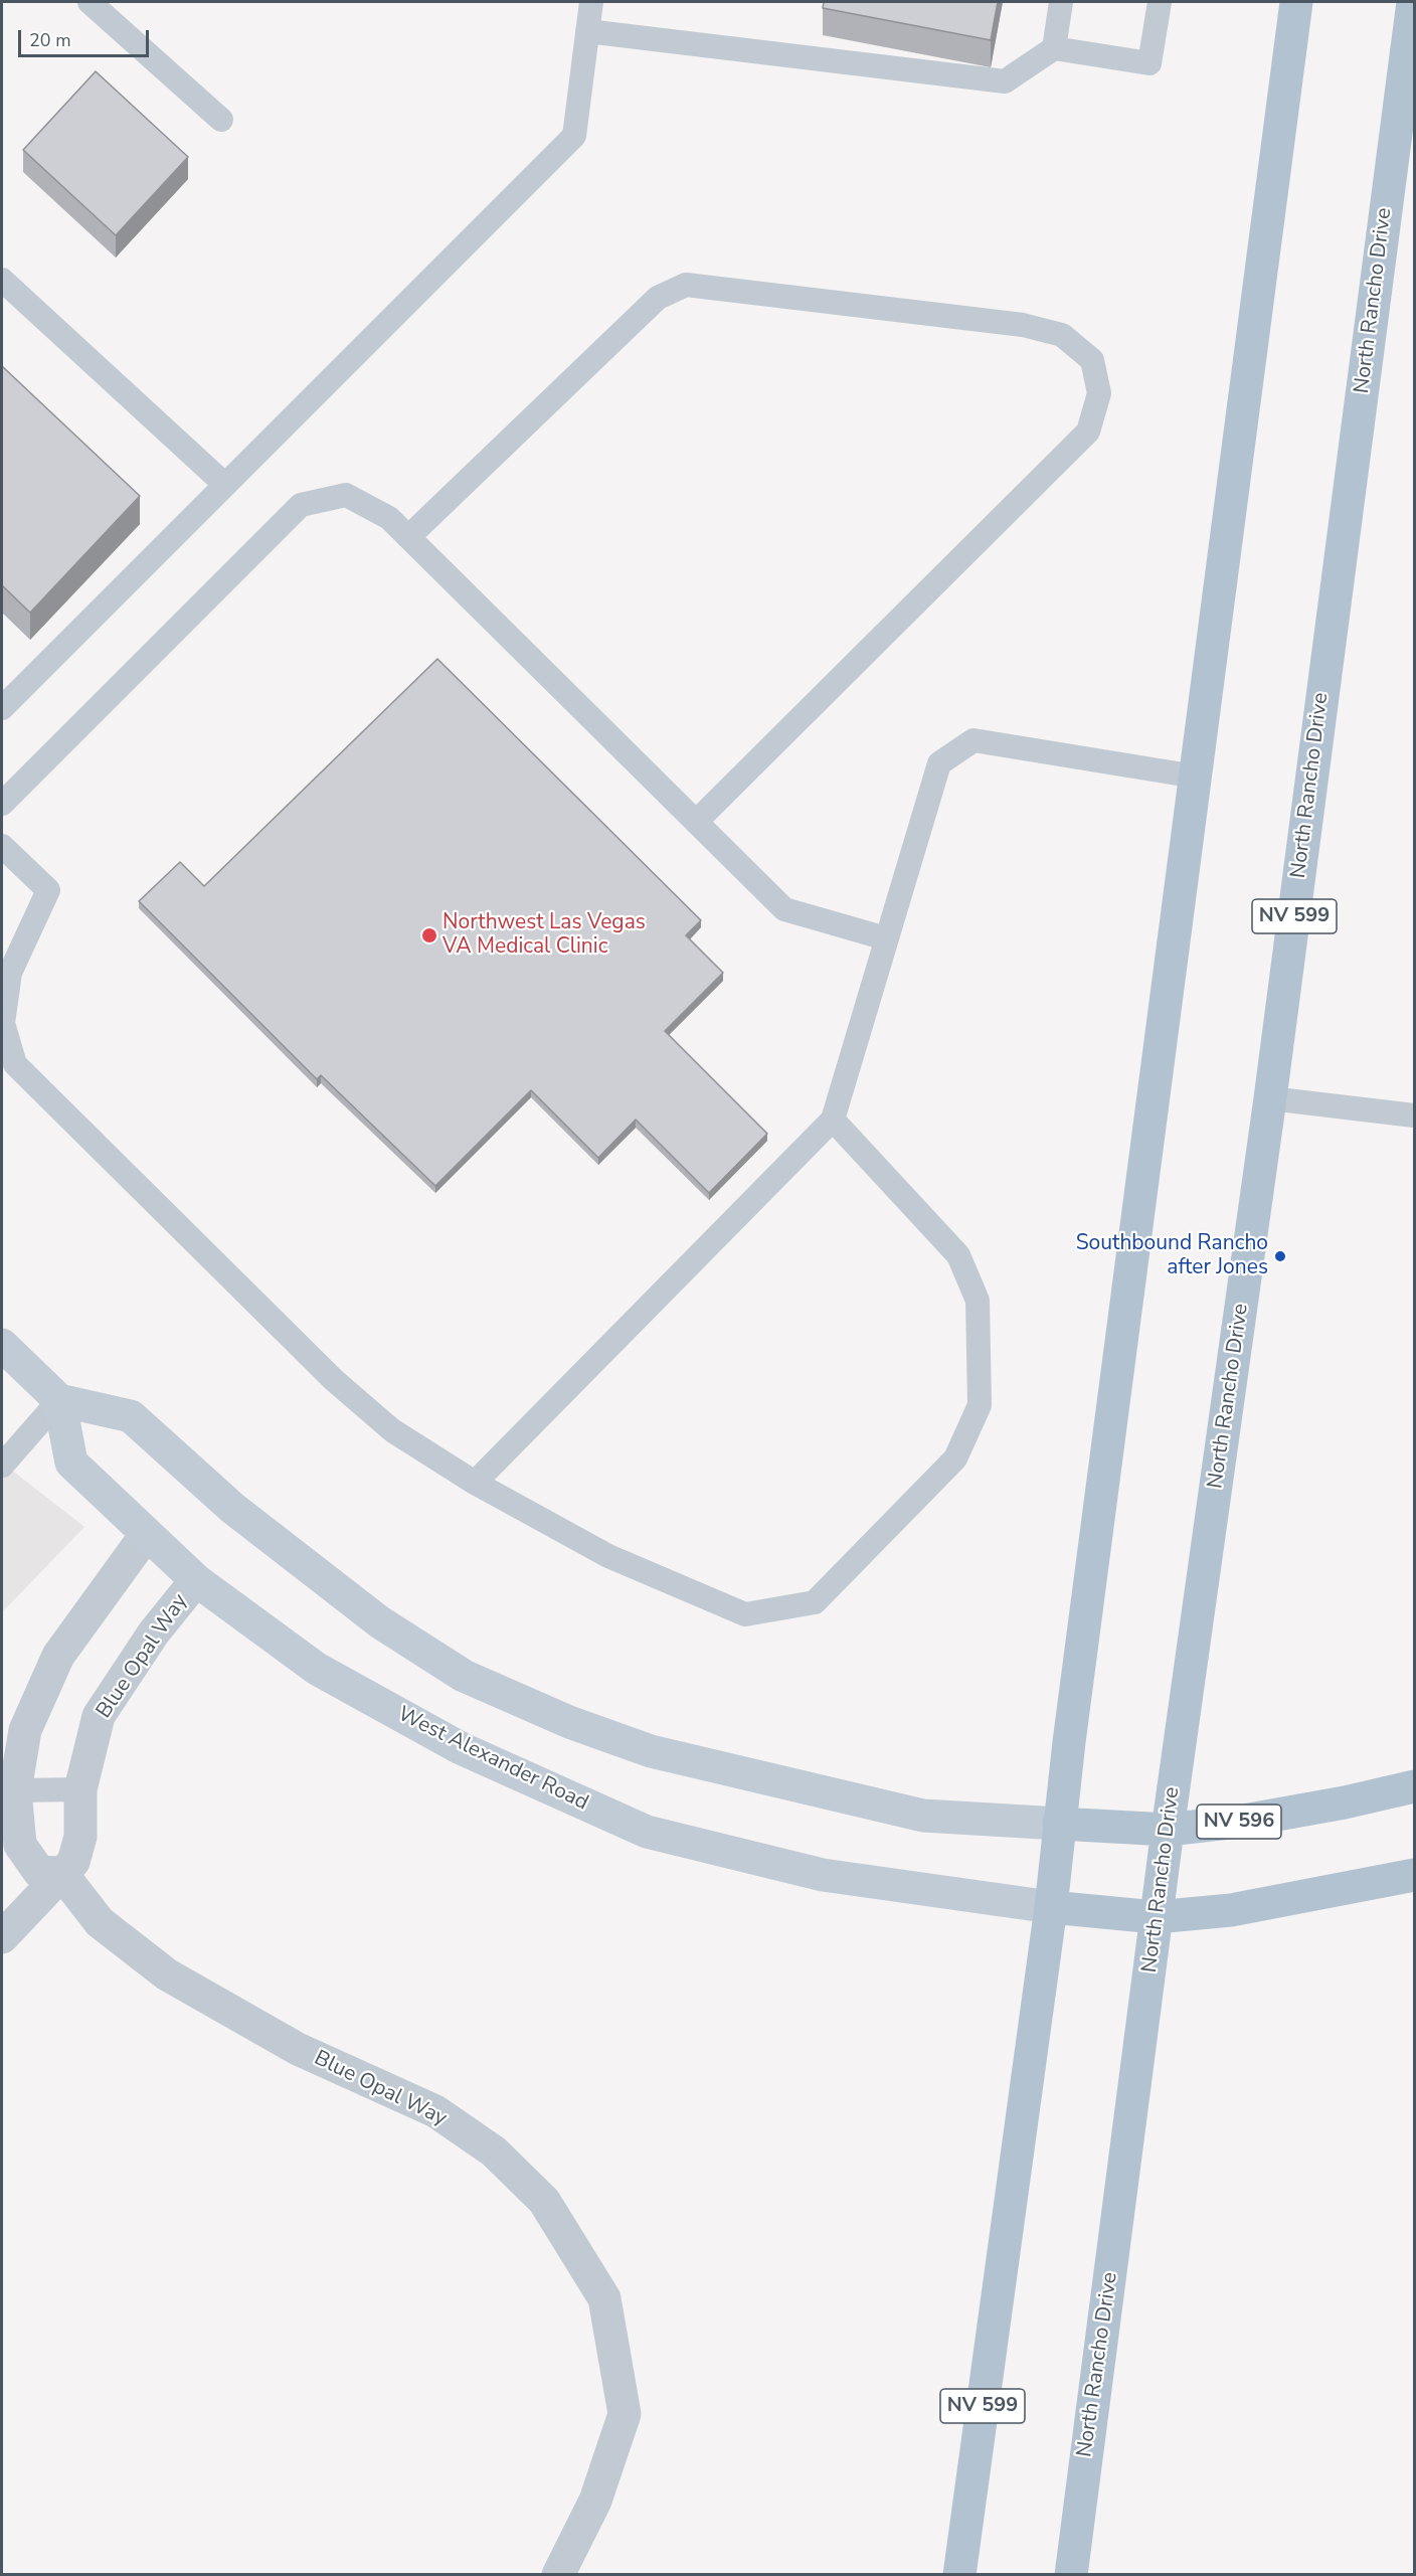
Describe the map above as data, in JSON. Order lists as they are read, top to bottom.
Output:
{
  "streets": {
    "main road": [
      "North Rancho Drive",
      "NV 599",
      "West Alexander Road",
      "NV 596"
    ],
    "street": ["Blue Opal Way"]
  },
  "crossings": [
    ["North Rancho Drive", "NV 596"],
    ["NV 599", "West Alexander Road"],
    ["NV 599", "NV 596"],
    ["Blue Opal Way", "West Alexander Road"]
  ],
  "places": ["Northwest Las Vegas VA Medical Clinic", "Southbound Rancho after Jones"],
  "scale_bar": "20 m"
}
